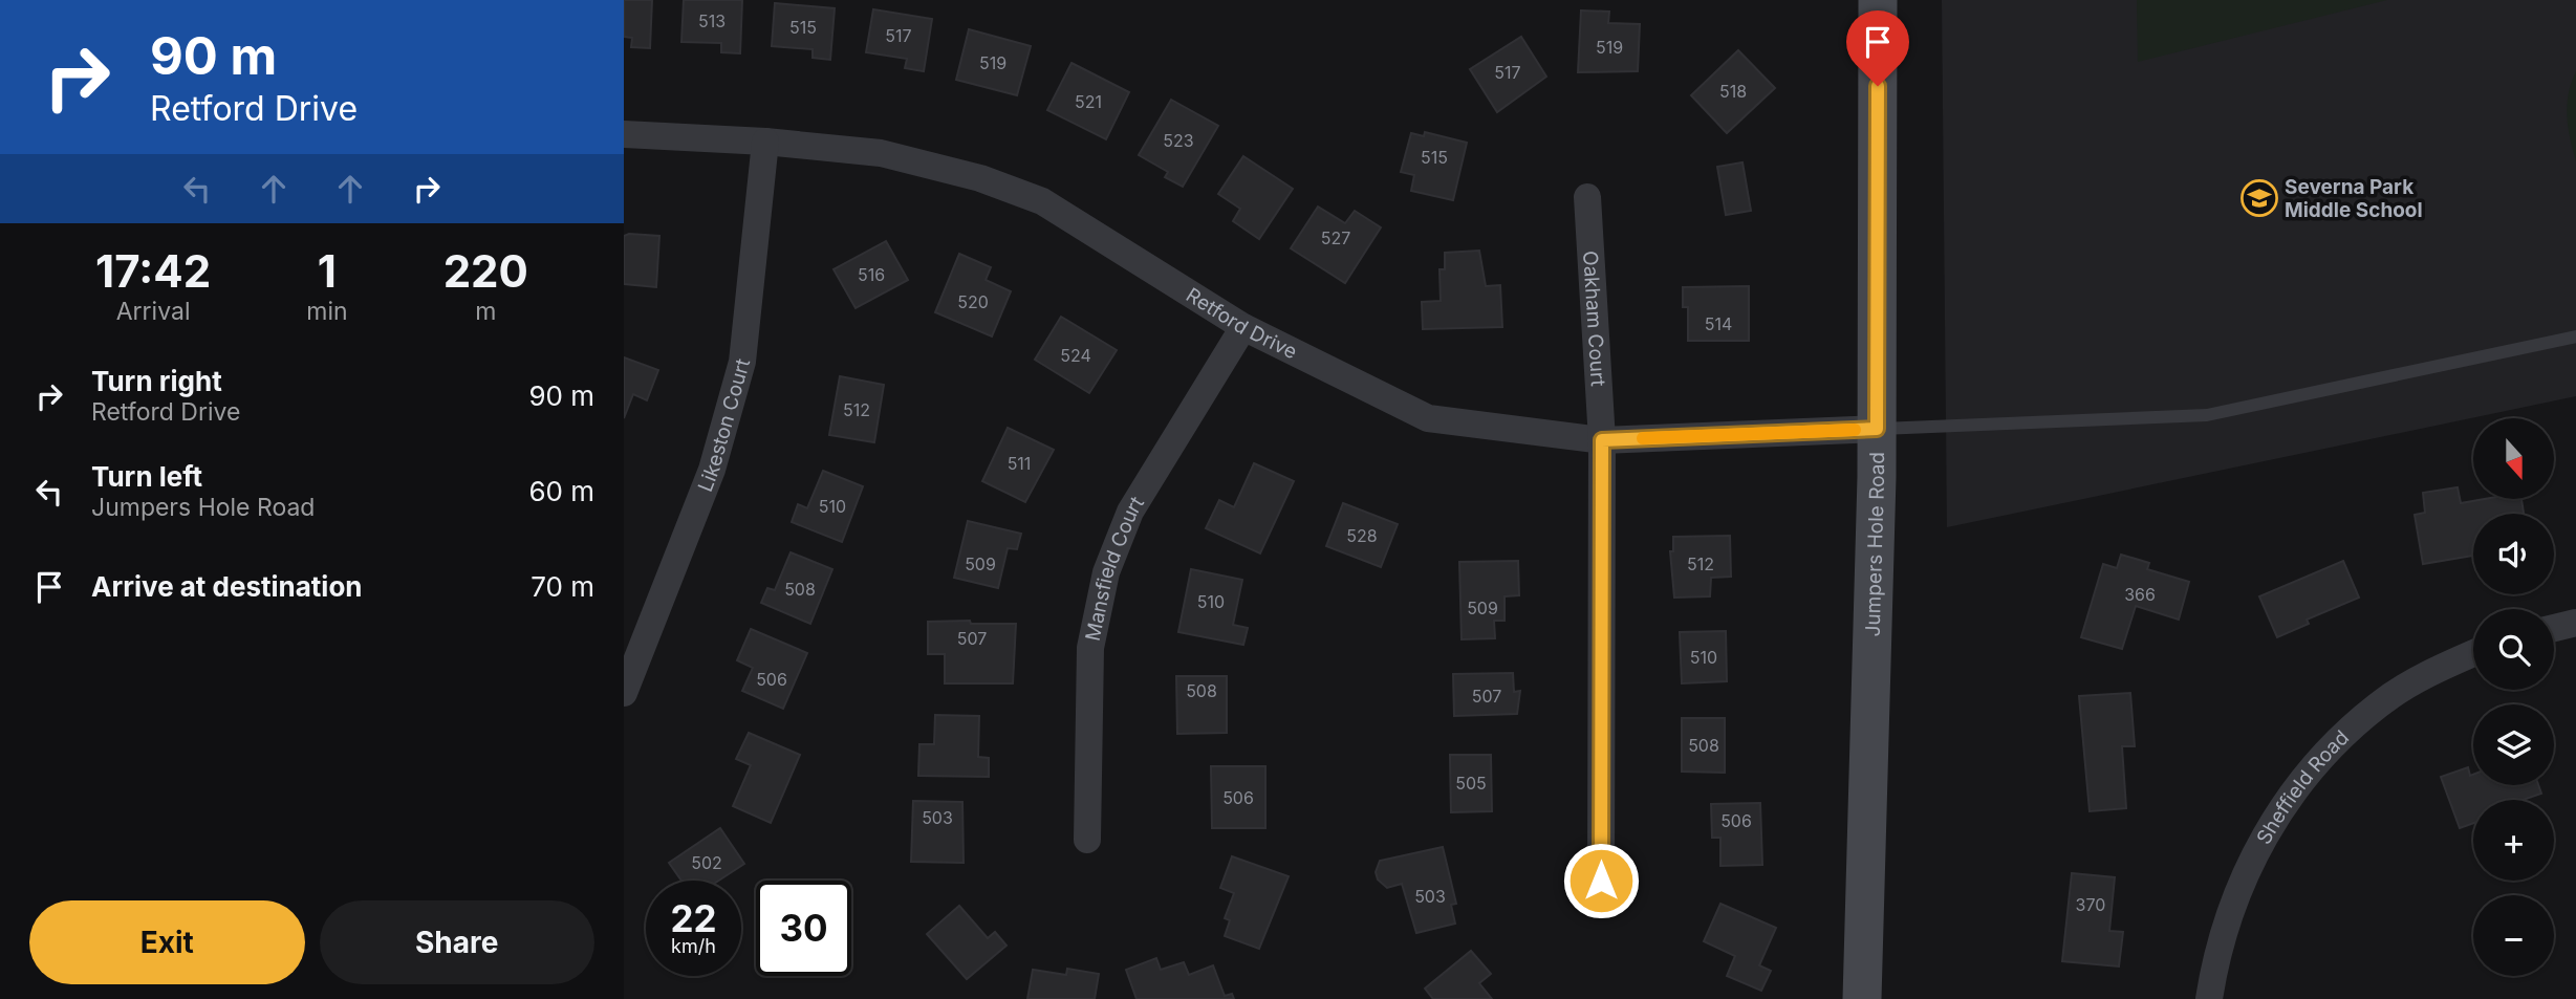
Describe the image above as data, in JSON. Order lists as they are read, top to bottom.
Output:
{
  "streets": {
    "main road": ["Jumpers Hole Road"],
    "street": [
      "Oakham Court",
      "Retford Drive",
      "Likeston Court",
      "Mansfield Court",
      "Sheffield Road"
    ]
  },
  "crossings": [
    ["Oakham Court", "Retford Drive"],
    ["Retford Drive", "Likeston Court"],
    ["Retford Drive", "Jumpers Hole Road"],
    ["Retford Drive", "Mansfield Court"]
  ],
  "places": {
    "school or university": ["Severna Park Middle School"]
  },
  "house_numbers": [
    "513",
    "515",
    "517",
    "519",
    "519",
    "517",
    "518",
    "521",
    "523",
    "515",
    "527",
    "516",
    "520",
    "514",
    "524",
    "512",
    "511",
    "510",
    "528",
    "509",
    "512",
    "508",
    "366",
    "510",
    "509",
    "507",
    "510",
    "506",
    "508",
    "507",
    "508",
    "505",
    "506",
    "503",
    "506",
    "502",
    "503",
    "370"
  ],
  "north": "bottom",
  "page": {
    "turn": ["90 m", "Retford Drive"],
    "eta": [
      "17:42",
      "Arrival",
      "1",
      "min",
      "220",
      "m"
    ],
    "list": [
      {
        "name": "Turn right",
        "note": "Retford Drive",
        "value": "90 m"
      },
      {
        "name": "Turn left",
        "note": "Jumpers Hole Road",
        "value": "60 m"
      },
      {
        "name": "Arrive at destination",
        "value": "70 m"
      }
    ],
    "map_buttons": ["+", "−"],
    "speed": "22 km/h",
    "limit": "30",
    "buttons": ["Exit", "Share"]
  }
}
